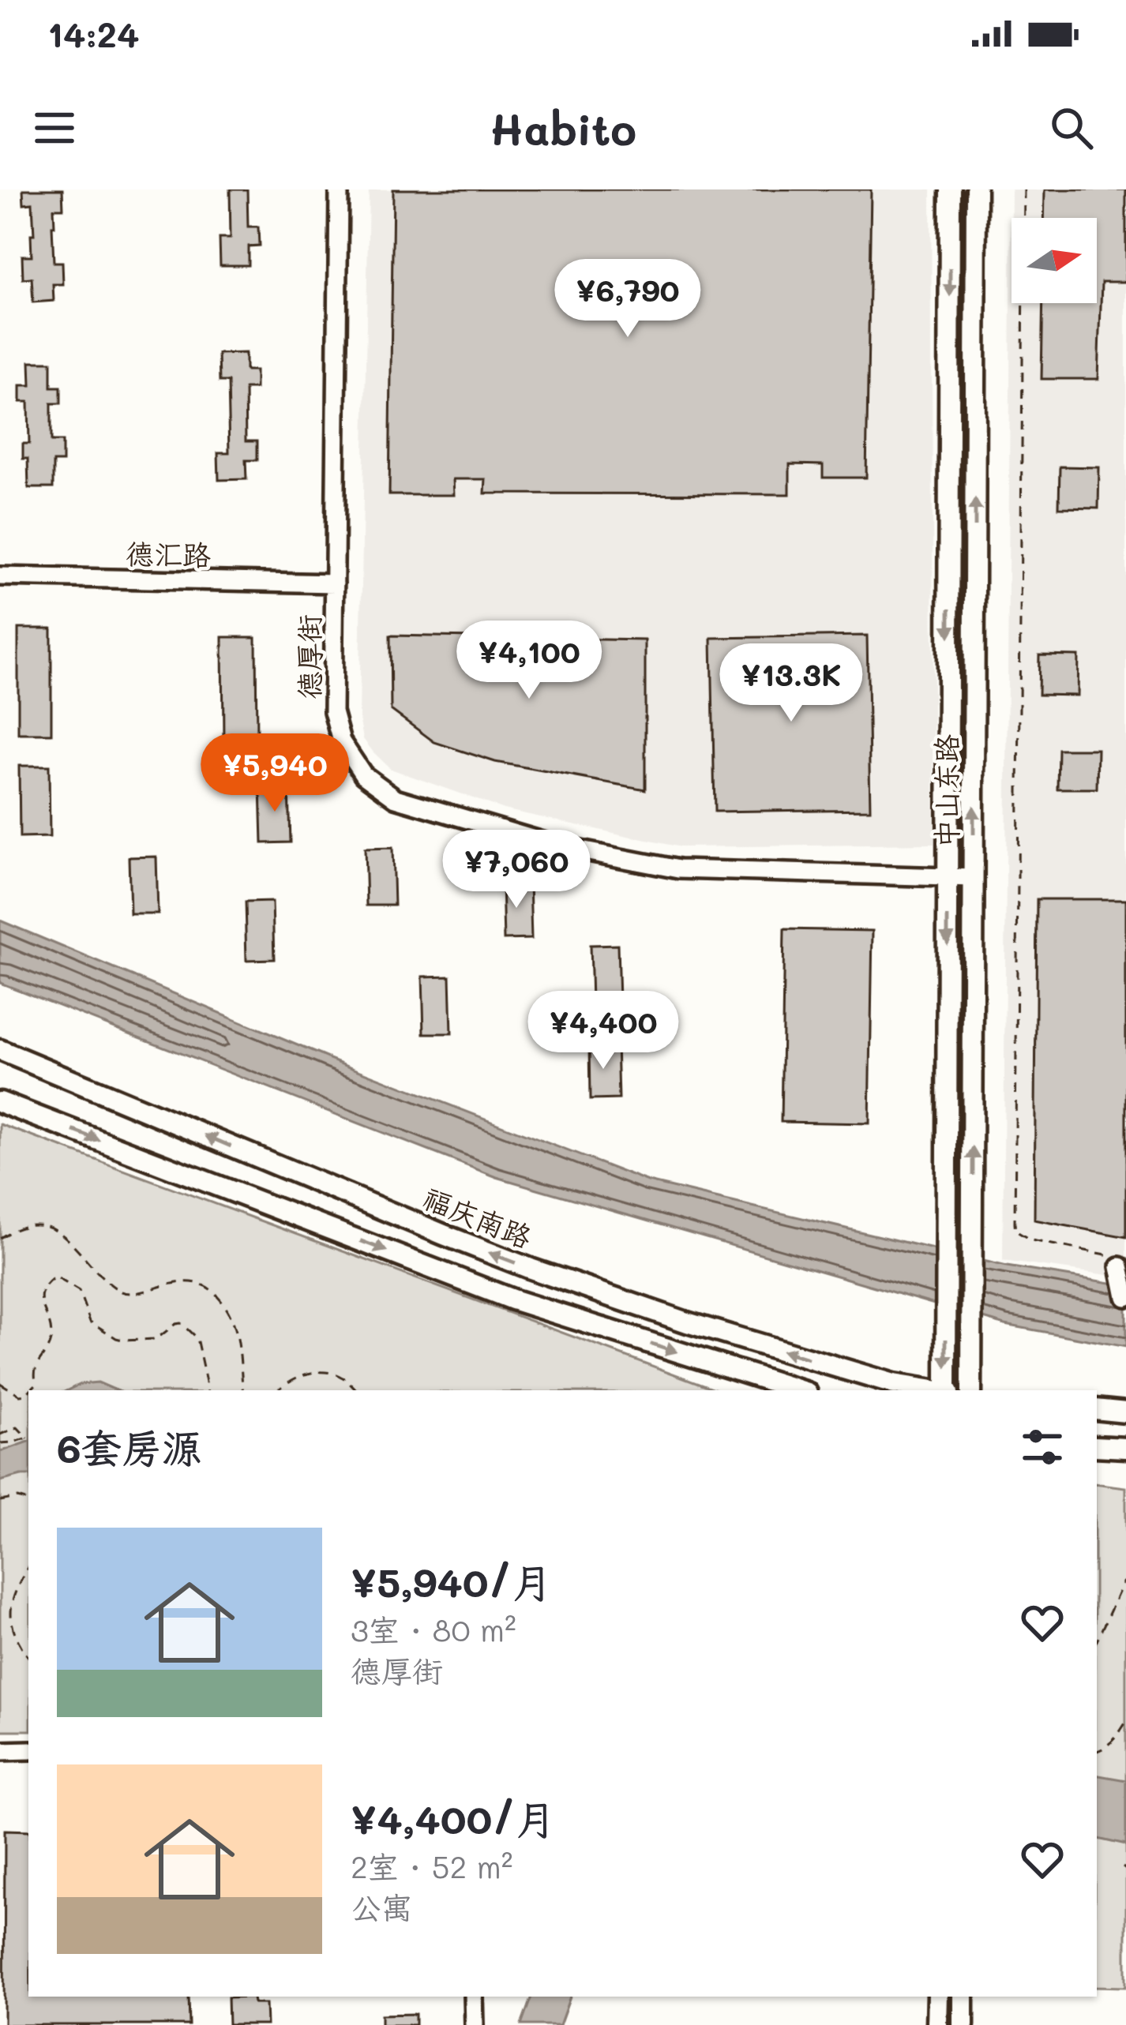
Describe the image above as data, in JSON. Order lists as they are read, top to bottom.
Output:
{
  "streets": {
    "main road": ["中山东路", "福庆南路"],
    "street": ["德汇路", "德厚街"]
  },
  "crossings": [
    ["德汇路", "德厚街"],
    ["德厚街", "中山东路"]
  ],
  "north": "right",
  "page": {
    "status": "14:24",
    "header": "Habito",
    "price": [
      "¥6,790",
      "¥4,100",
      "¥13.3K",
      "¥5,940",
      "¥7,060",
      "¥4,400"
    ],
    "heading": "6套房源",
    "list": [
      {
        "name": "¥5,940/月",
        "note": "3室 · 80 m² · 德厚街"
      },
      {
        "name": "¥4,400/月",
        "note": "2室 · 52 m² · 公寓"
      }
    ]
  }
}
